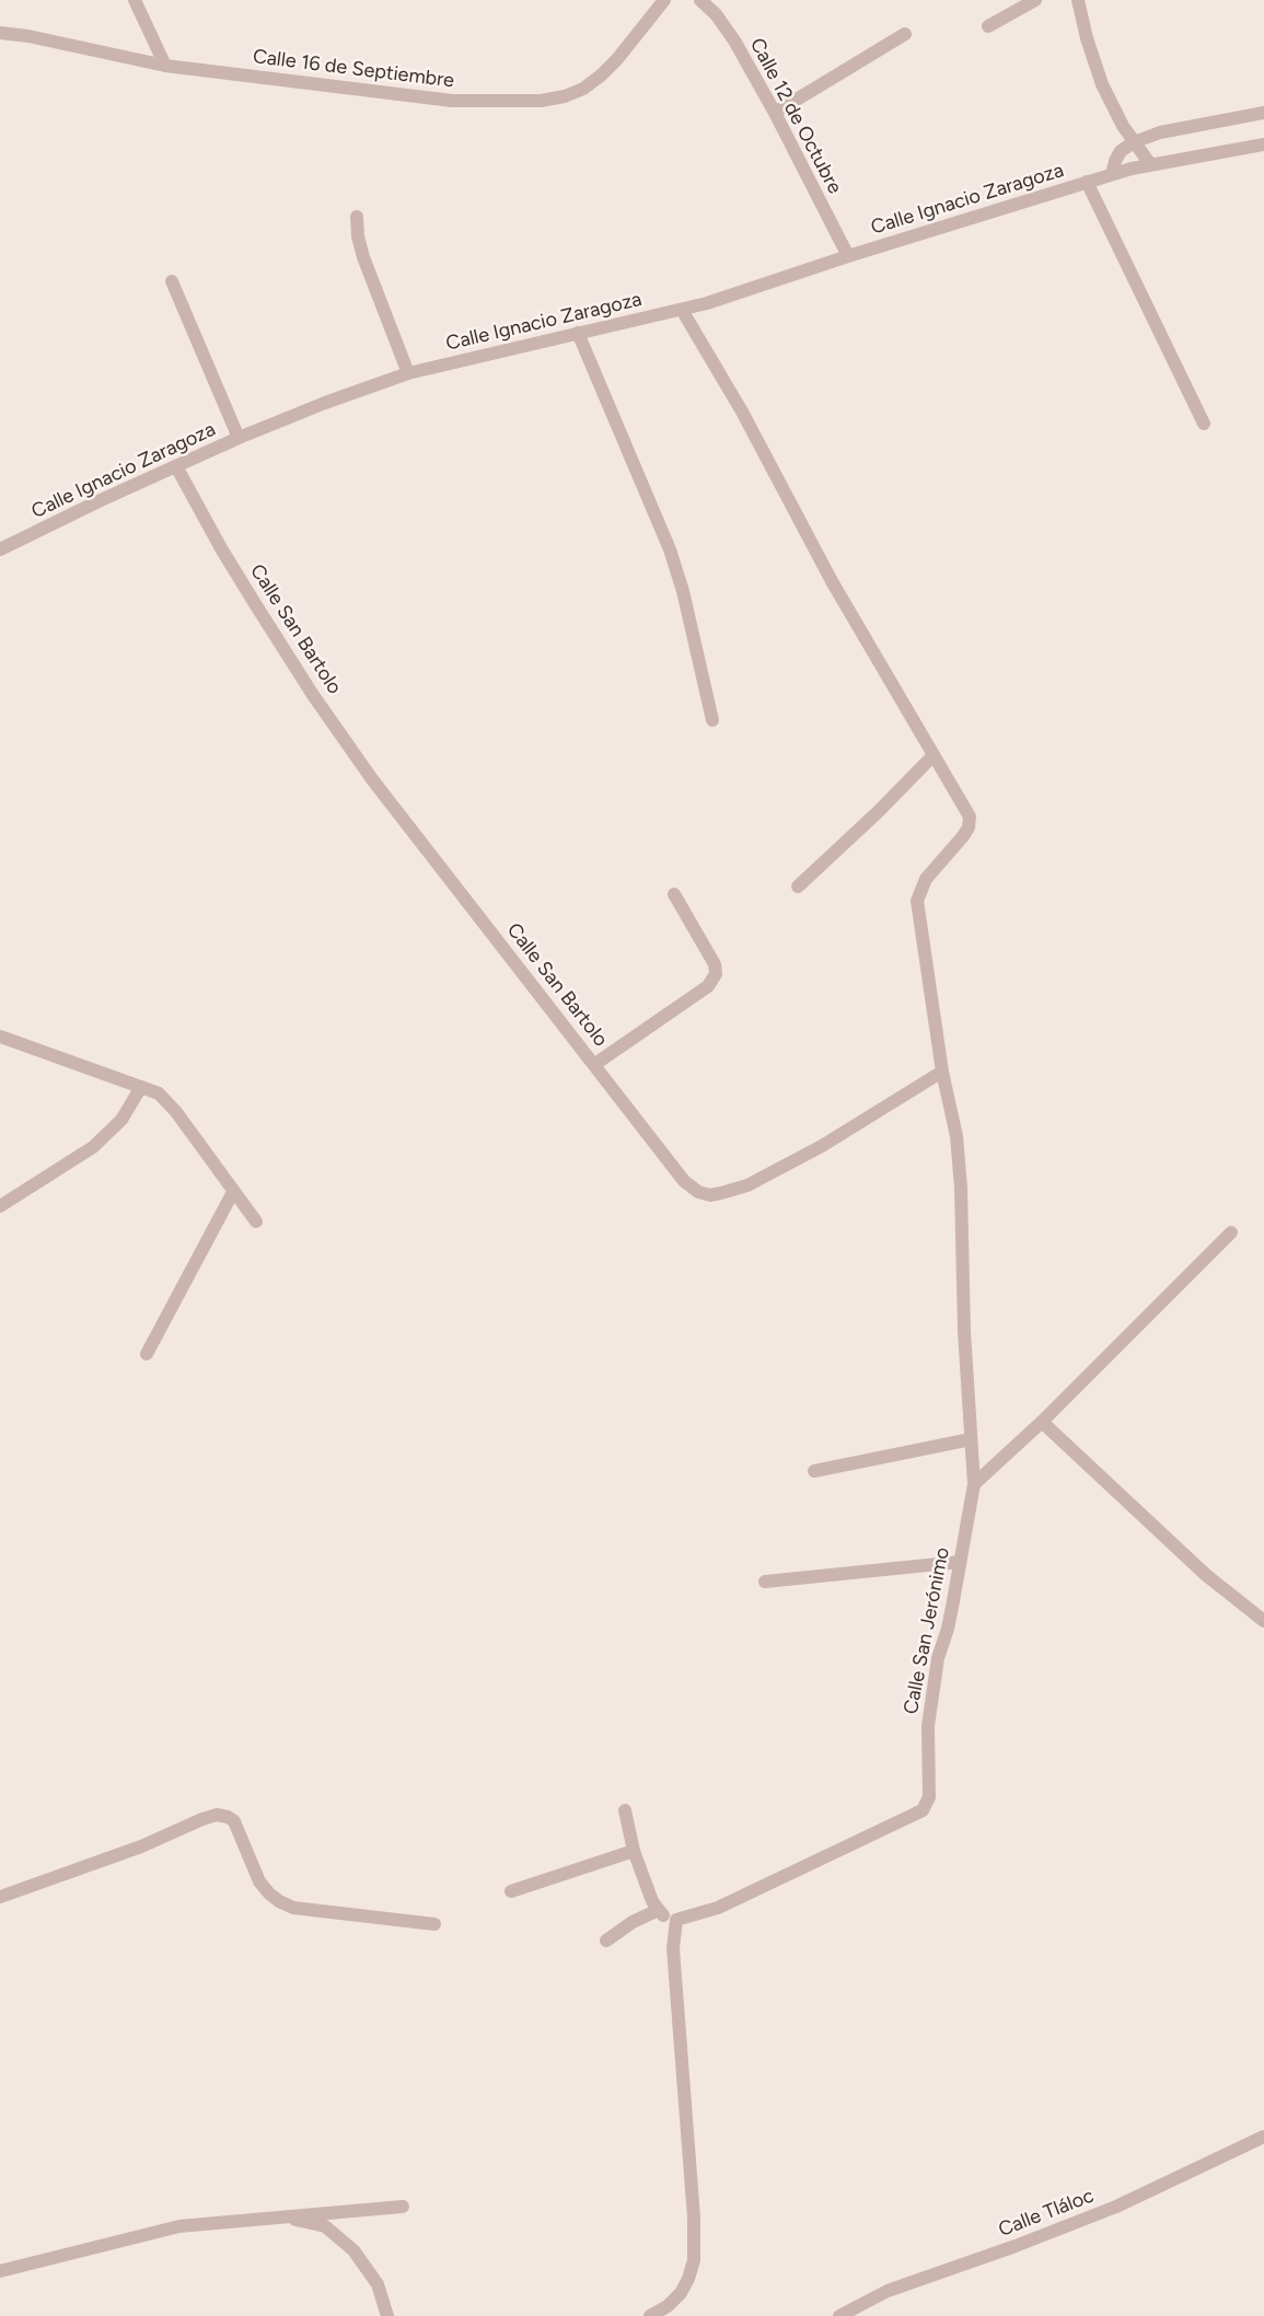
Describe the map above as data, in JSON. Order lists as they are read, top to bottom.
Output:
{
  "streets": {
    "street": [
      "Calle 16 de Septiembre",
      "Calle 12 de Octubre",
      "Calle Ignacio Zaragoza",
      "Calle San Bartolo",
      "Calle San Jerónimo",
      "Calle Tláloc"
    ]
  },
  "crossings": [
    ["Calle 12 de Octubre", "Calle Ignacio Zaragoza"],
    ["Calle Ignacio Zaragoza", "Calle San Bartolo"],
    ["Calle San Bartolo", "Calle San Jerónimo"]
  ]
}
